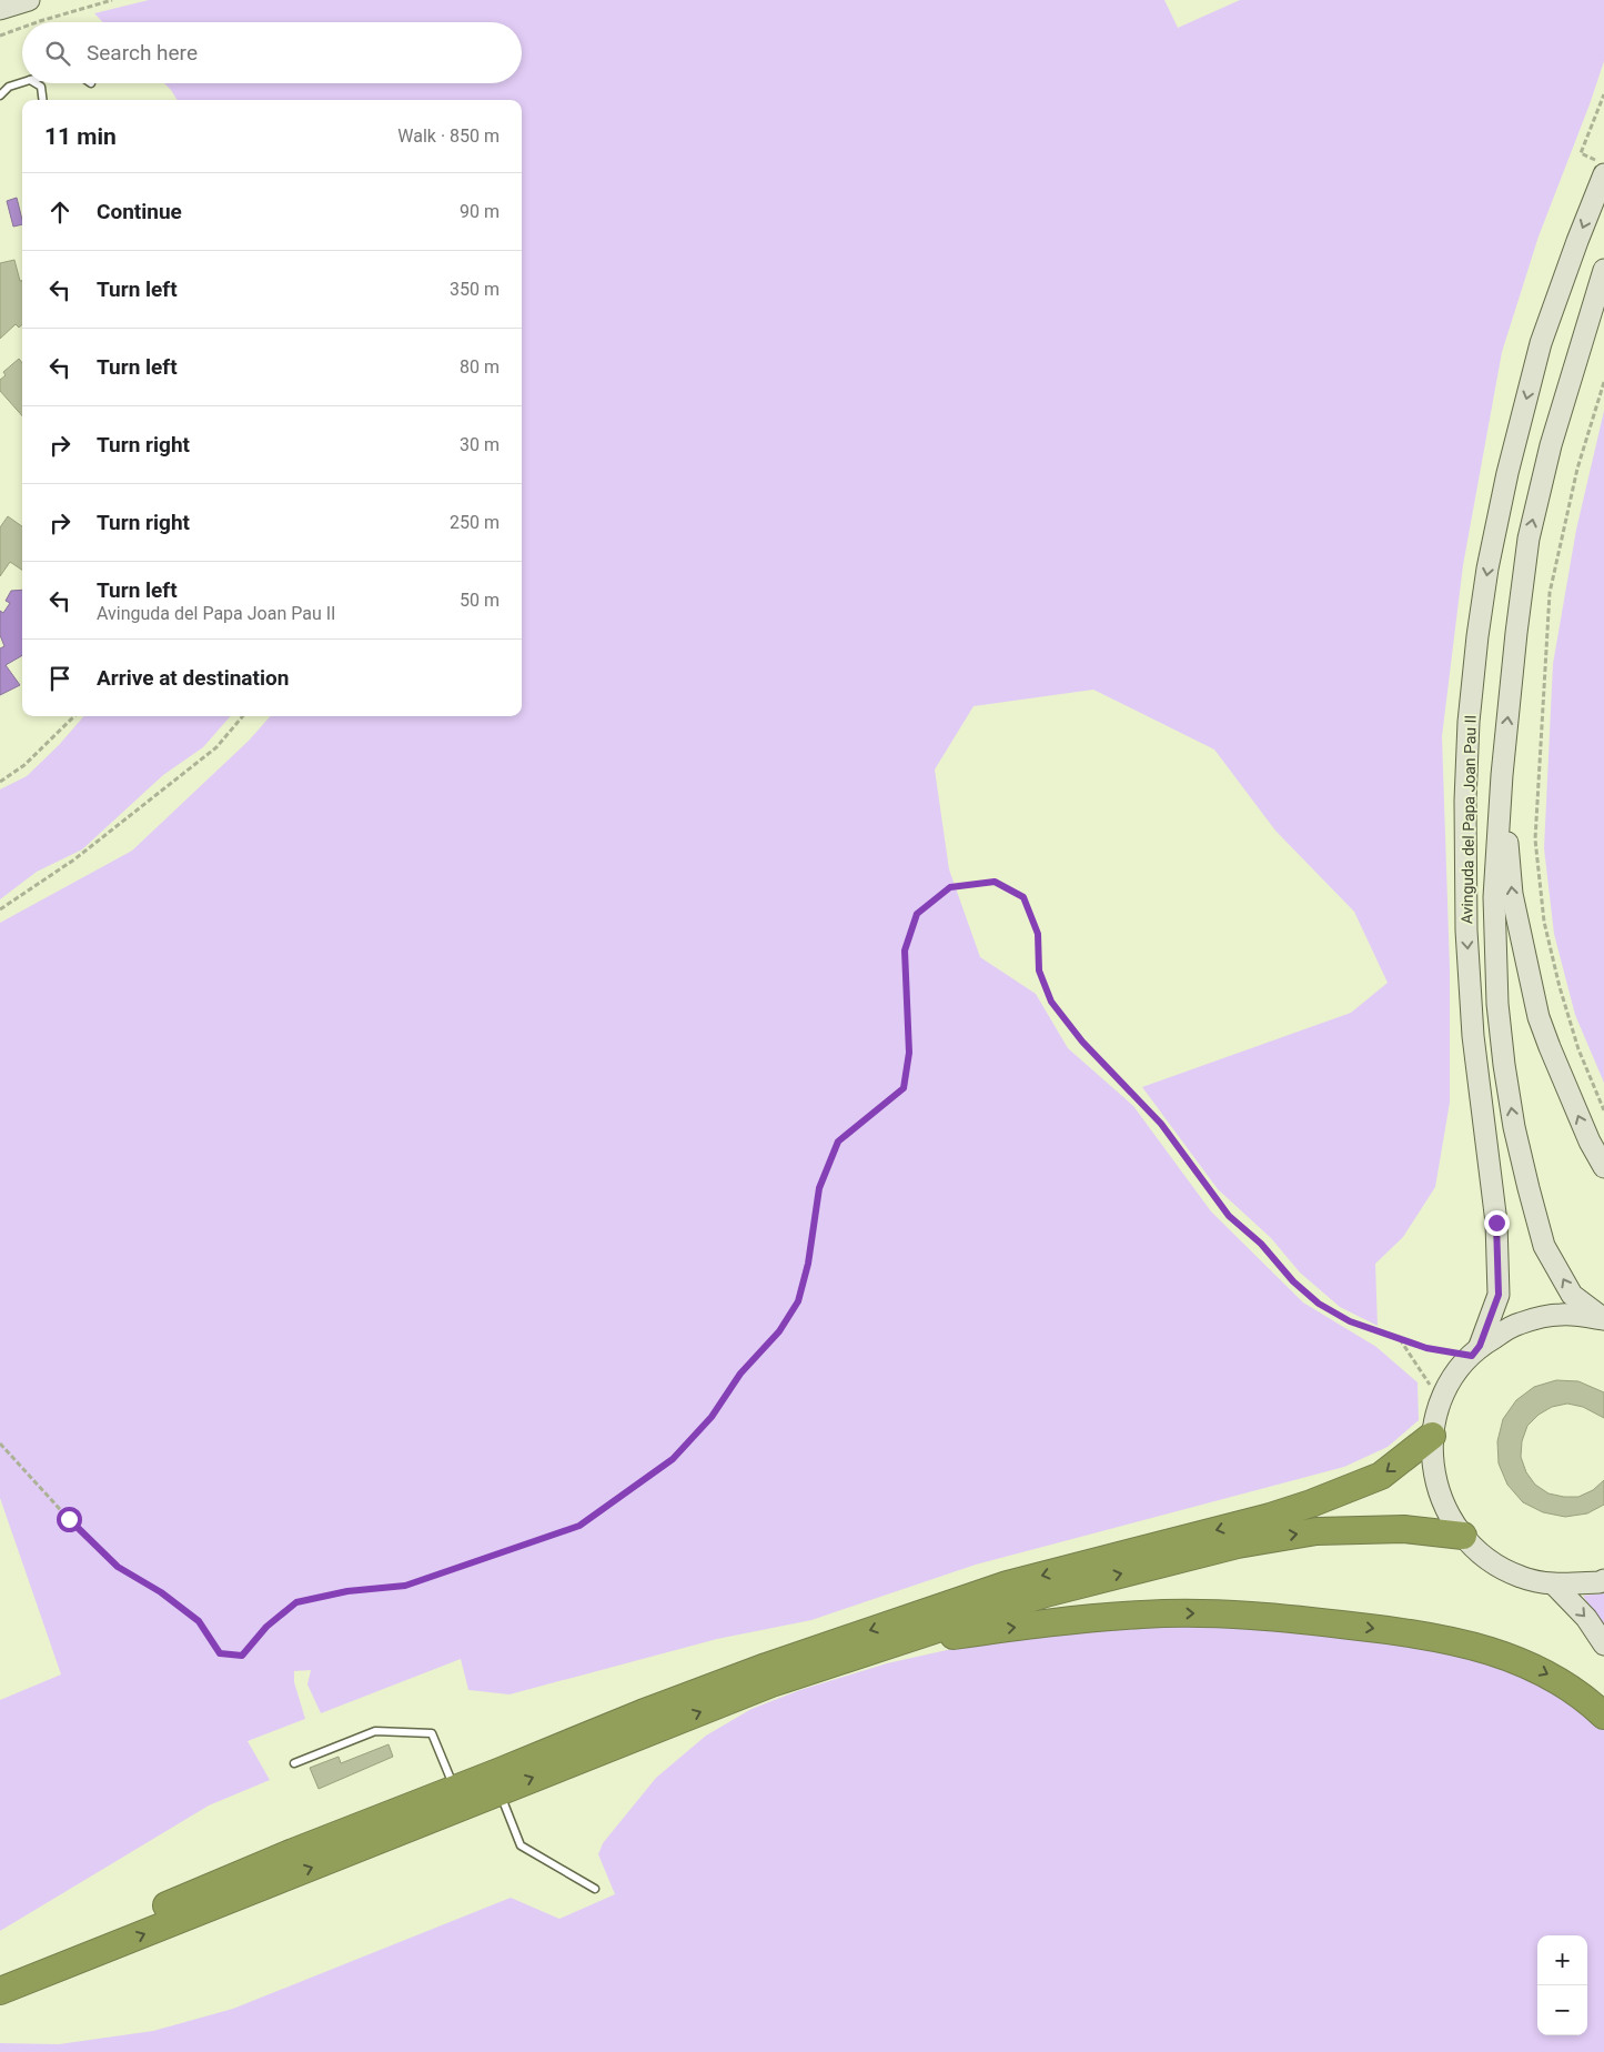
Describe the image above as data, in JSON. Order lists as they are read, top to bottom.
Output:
{
  "streets": {
    "main road": ["Avinguda del Papa Joan Pau II"]
  },
  "page": {
    "search": "Search here",
    "heading": ["11 min", "Walk · 850 m"],
    "list": [
      ["Continue", "90 m"],
      ["Turn left", "350 m"],
      ["Turn left", "80 m"],
      ["Turn right", "30 m"],
      ["Turn right", "250 m"],
      ["Turn left", "Avinguda del Papa Joan Pau II", "50 m"],
      "Arrive at destination"
    ],
    "map_buttons": ["+", "−"]
  }
}
